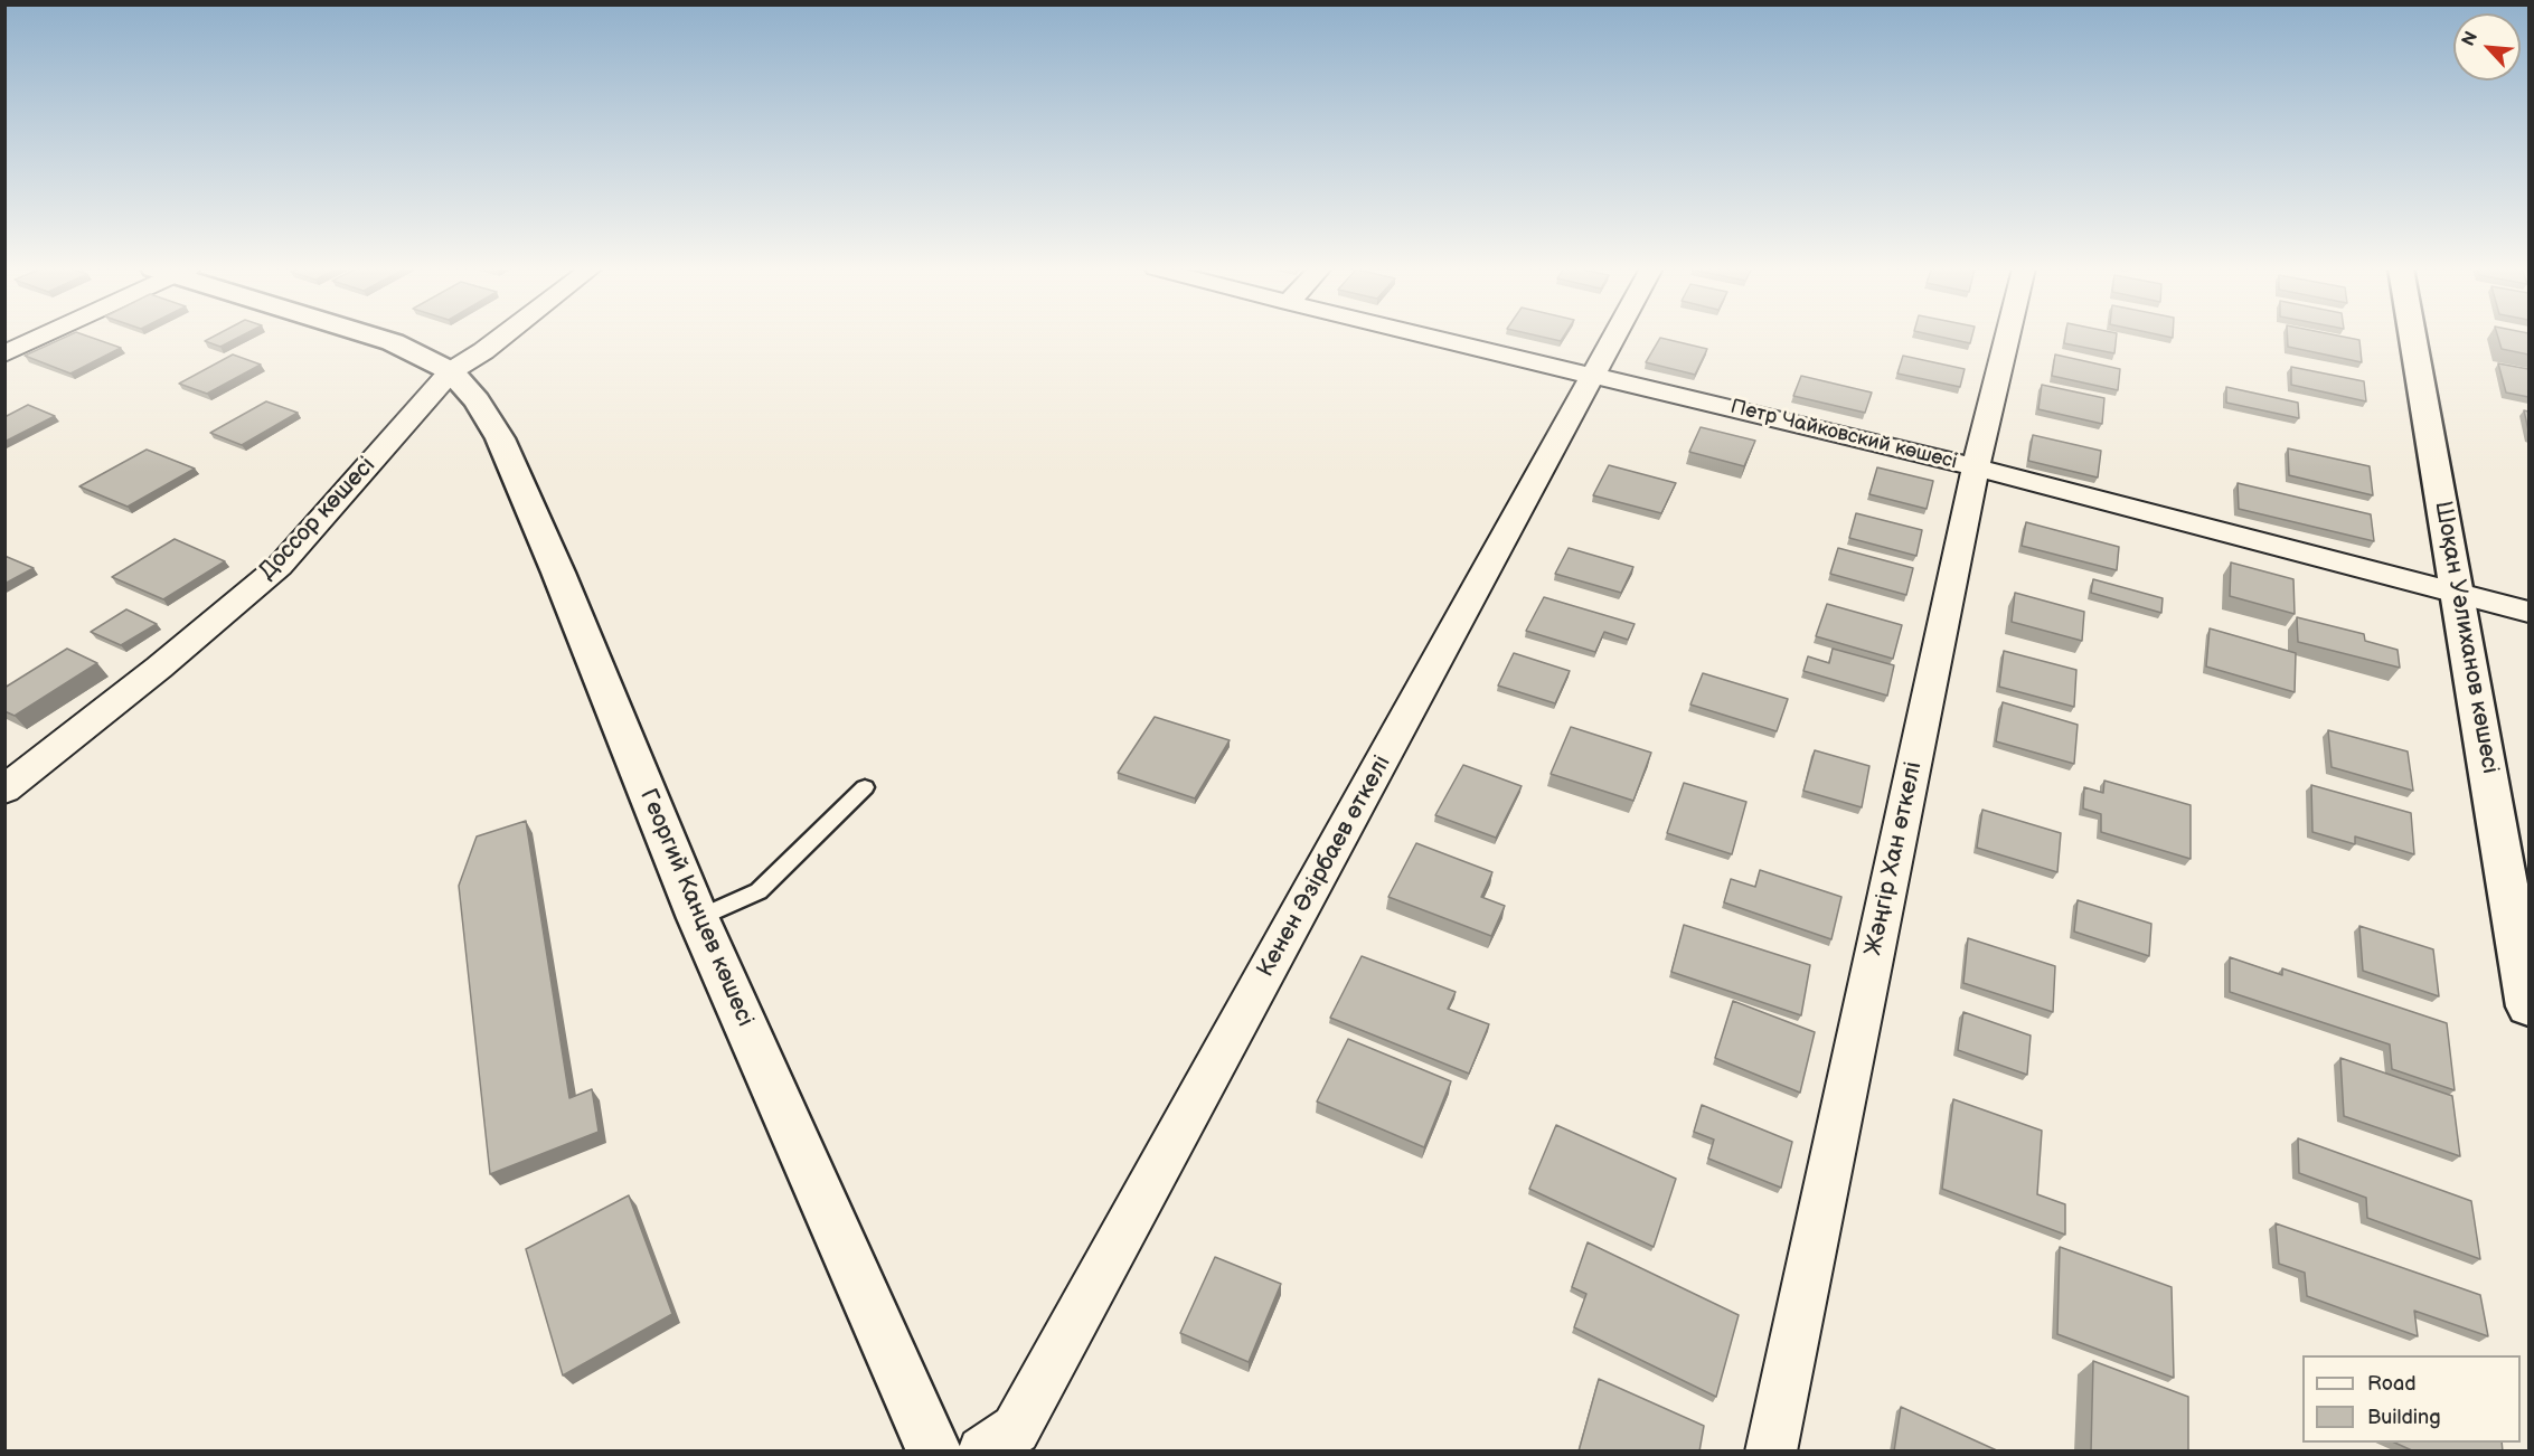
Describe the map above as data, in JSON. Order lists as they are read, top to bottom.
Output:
{
  "streets": {
    "main road": ["Шоқан Уәлиханов көшесі", "Георгий Канцев көшесі"],
    "street": [
      "Петр Чайковский көшесі",
      "Доссор көшесі",
      "Жәңгір Хан өткелі",
      "Кенен Әзірбаев өткелі"
    ]
  },
  "crossings": [
    ["Петр Чайковский көшесі", "Шоқан Уәлиханов көшесі"],
    ["Петр Чайковский көшесі", "Жәңгір Хан өткелі"],
    ["Петр Чайковский көшесі", "Кенен Әзірбаев өткелі"],
    ["Доссор көшесі", "Георгий Канцев көшесі"]
  ],
  "legend": ["Road", "Building"],
  "north": "top left"
}
